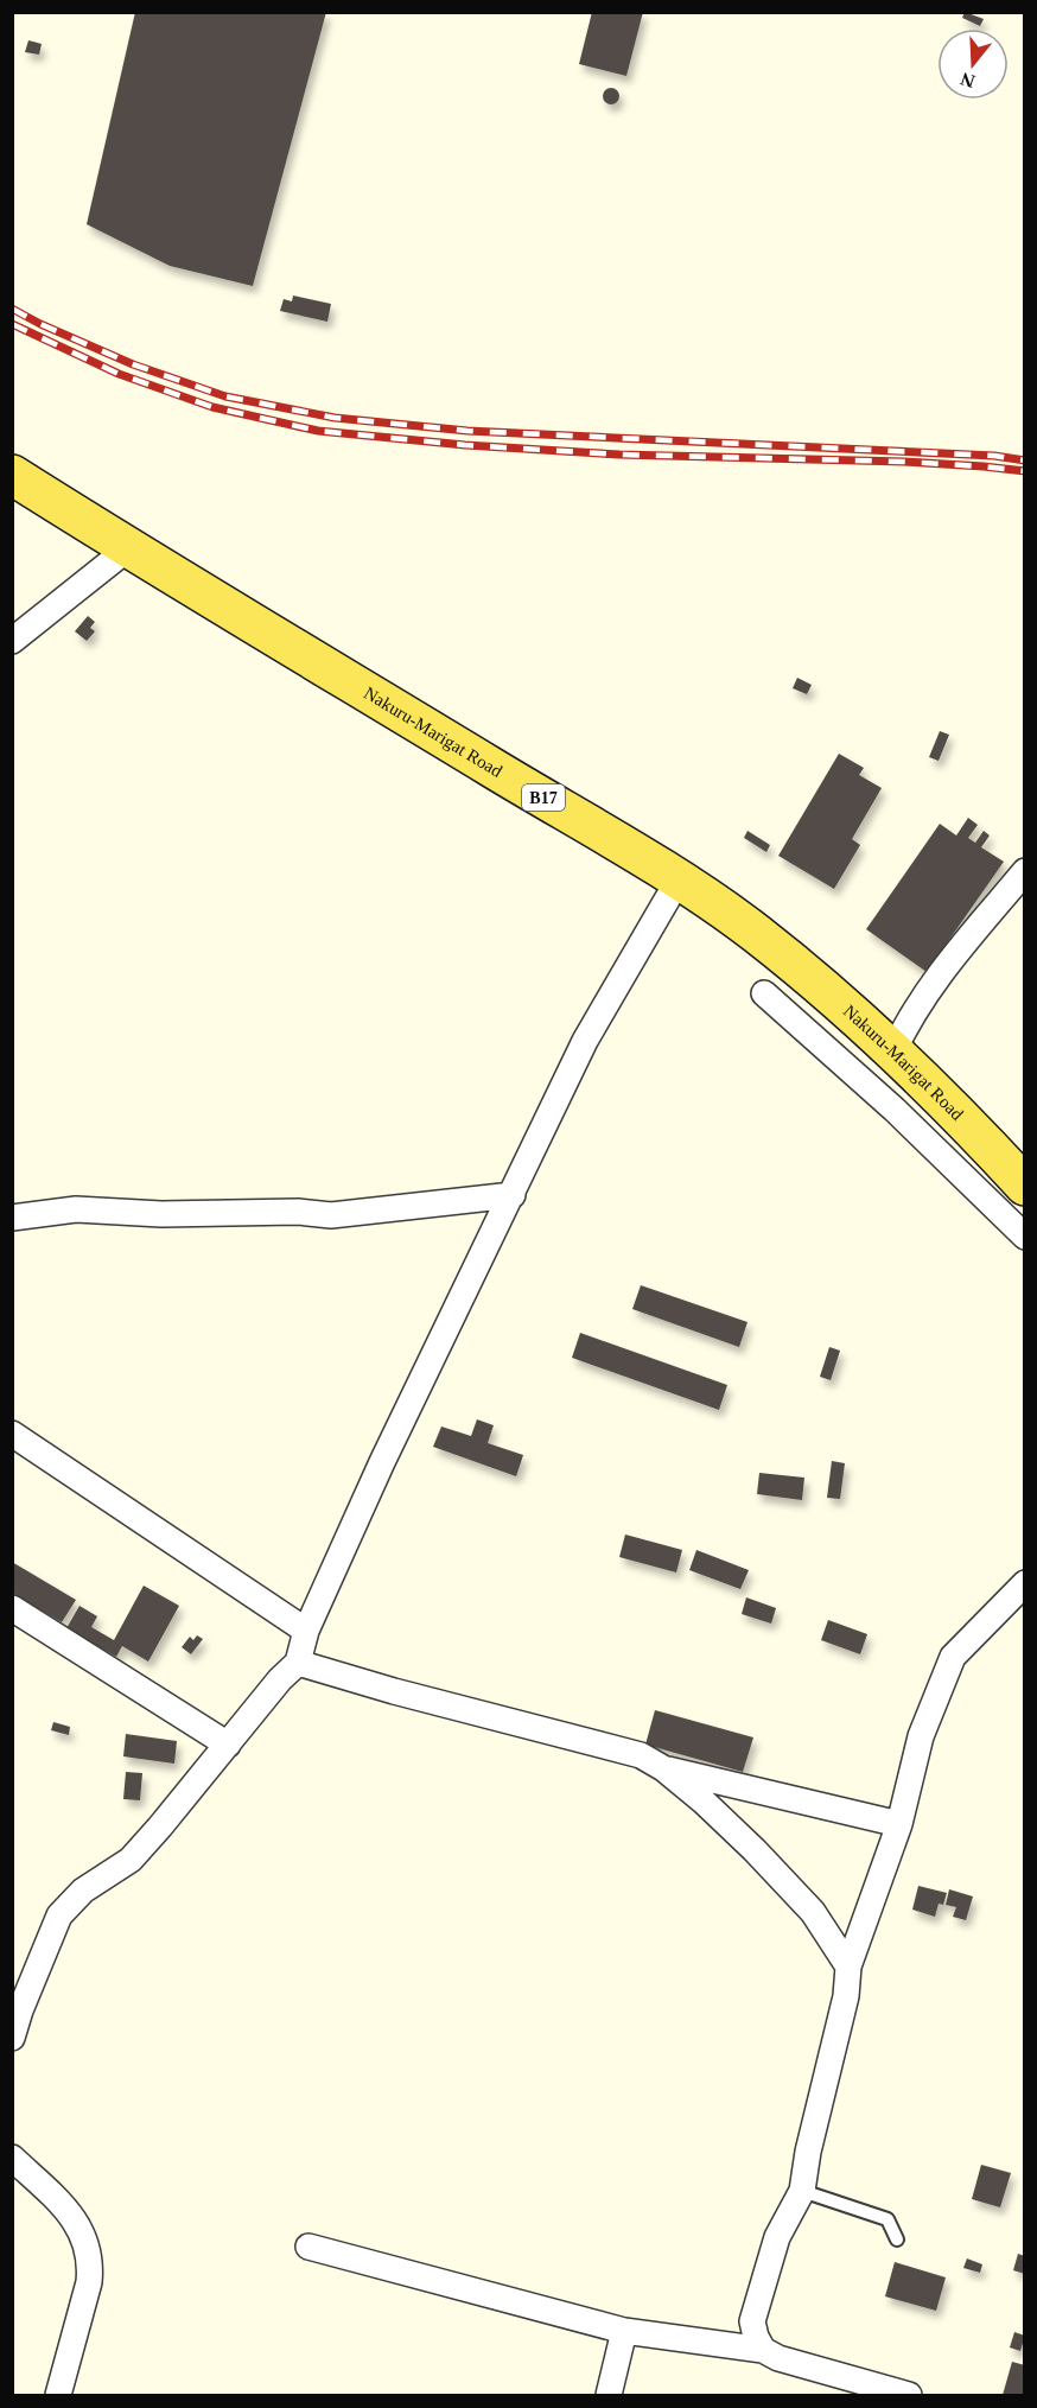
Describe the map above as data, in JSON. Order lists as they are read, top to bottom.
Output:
{
  "streets": {
    "main road": ["Nakuru-Marigat Road", "B17"]
  },
  "north": "bottom"
}
